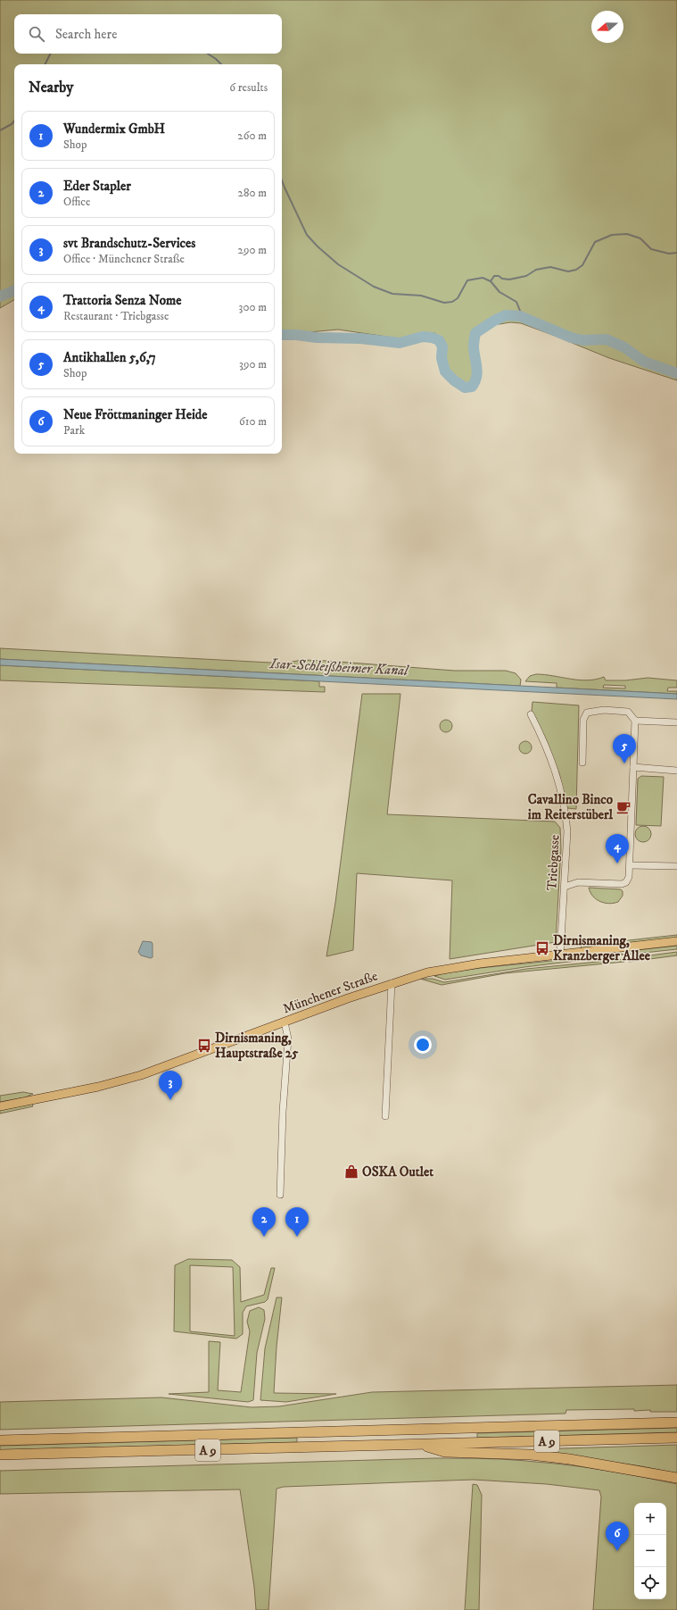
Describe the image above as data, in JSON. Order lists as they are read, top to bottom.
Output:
{
  "streets": {
    "highway": ["A 9"],
    "main road": ["Münchener Straße"],
    "street": ["Triebgasse"]
  },
  "crossings": [
    ["Triebgasse", "Münchener Straße"]
  ],
  "water": ["Isar-Schleißheimer Kanal"],
  "places": {
    "cafe": ["Cavallino Binco im Reiterstüberl"],
    "bus stop": ["Dirnismaning, Kranzberger Allee", "Dirnismaning, Hauptstraße 25"],
    "shop": ["OSKA Outlet"]
  },
  "north": "left",
  "page": {
    "search": "Search here",
    "heading": ["Nearby", "6 results"],
    "list": [
      {
        "mark": "1",
        "name": "Wundermix GmbH",
        "note": "Shop",
        "value": "260 m"
      },
      {
        "mark": "2",
        "name": "Eder Stapler",
        "note": "Office",
        "value": "280 m"
      },
      {
        "mark": "3",
        "name": "svt Brandschutz-Services",
        "note": "Office · Münchener Straße",
        "value": "290 m"
      },
      {
        "mark": "4",
        "name": "Trattoria Senza Nome",
        "note": "Restaurant · Triebgasse",
        "value": "300 m"
      },
      {
        "mark": "5",
        "name": "Antikhallen 5,6,7",
        "note": "Shop",
        "value": "390 m"
      },
      {
        "mark": "6",
        "name": "Neue Fröttmaninger Heide",
        "note": "Park",
        "value": "610 m"
      }
    ],
    "pins": [
      "5",
      "4",
      "3",
      "1",
      "2",
      "6"
    ],
    "map_buttons": ["+", "−"]
  }
}
